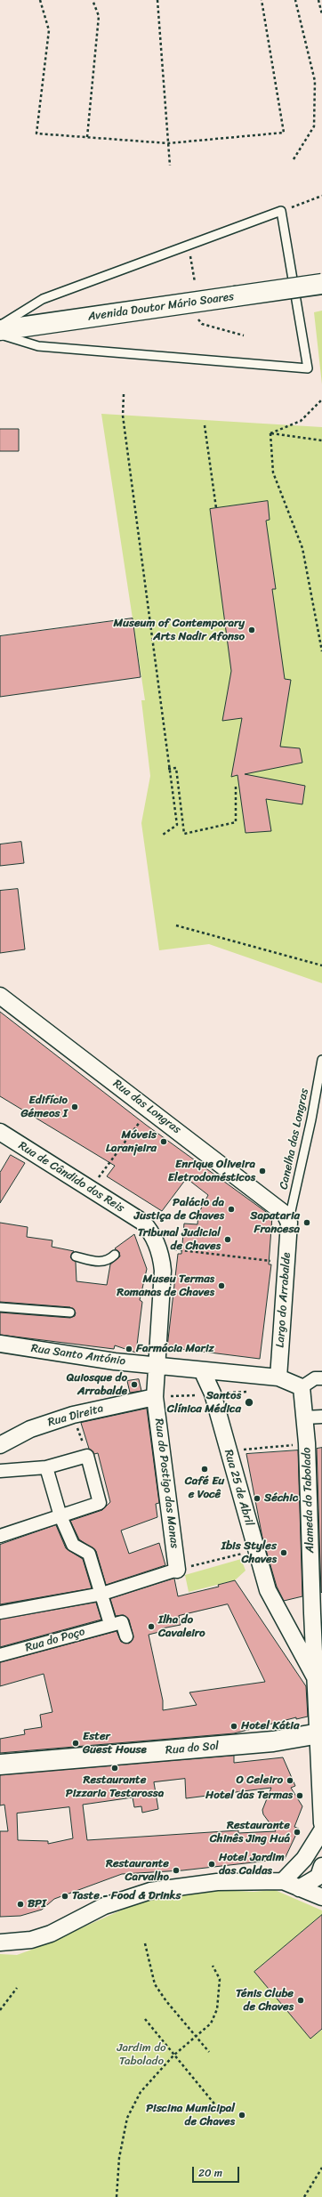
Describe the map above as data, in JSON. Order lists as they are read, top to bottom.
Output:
{
  "streets": {
    "main road": ["Avenida Doutor Mário Soares", "Rua do Sol"],
    "street": [
      "Rua das Longras",
      "Rua de Cândido dos Reis",
      "Largo do Arrabalde",
      "Rua Santo António",
      "Rua Direita",
      "Rua do Postigo das Manas",
      "Rua 25 de Abril",
      "Alameda do Tabolado",
      "Rua do Poço"
    ],
    "lane": ["Canelha das Longras"]
  },
  "crossings": [
    ["Rua das Longras", "Canelha das Longras"],
    ["Rua das Longras", "Largo do Arrabalde"],
    ["Canelha das Longras", "Largo do Arrabalde"],
    ["Rua Direita", "Rua do Postigo das Manas"],
    ["Rua 25 de Abril", "Alameda do Tabolado"],
    ["Alameda do Tabolado", "Rua do Sol"]
  ],
  "parks": ["Jardim do Tabolado"],
  "places": [
    "Museum of Contemporary Arts Nadir Afonso",
    "Edifício Gémeos I",
    "Móveis Laranjeira",
    "Enrique Oliveira Eletrodomésticos",
    "Palácio da Justiça de Chaves",
    "Sapataria Francesa",
    "Tribunal Judicial de Chaves",
    "Museu Termas Romanas de Chaves",
    "Farmácia Mariz",
    "Quiosque do Arrabalde",
    "Santos Clínica Médica",
    "Café Eu e Você",
    "Séchic",
    "Ibis Styles Chaves",
    "Ilha do Cavaleiro",
    "Hotel Kátia",
    "Ester Guest House",
    "Restaurante Pizzaria Testarossa",
    "O Celeiro",
    "Hotel das Termas",
    "Restaurante Chinês Jing Huá",
    "Hotel Jardim das Caldas",
    "Restaurante Carvalho",
    "Taste - Food & Drinks",
    "BPI",
    "Ténis Clube de Chaves",
    "Piscina Municipal de Chaves"
  ],
  "scale_bar": "20 m"
}
